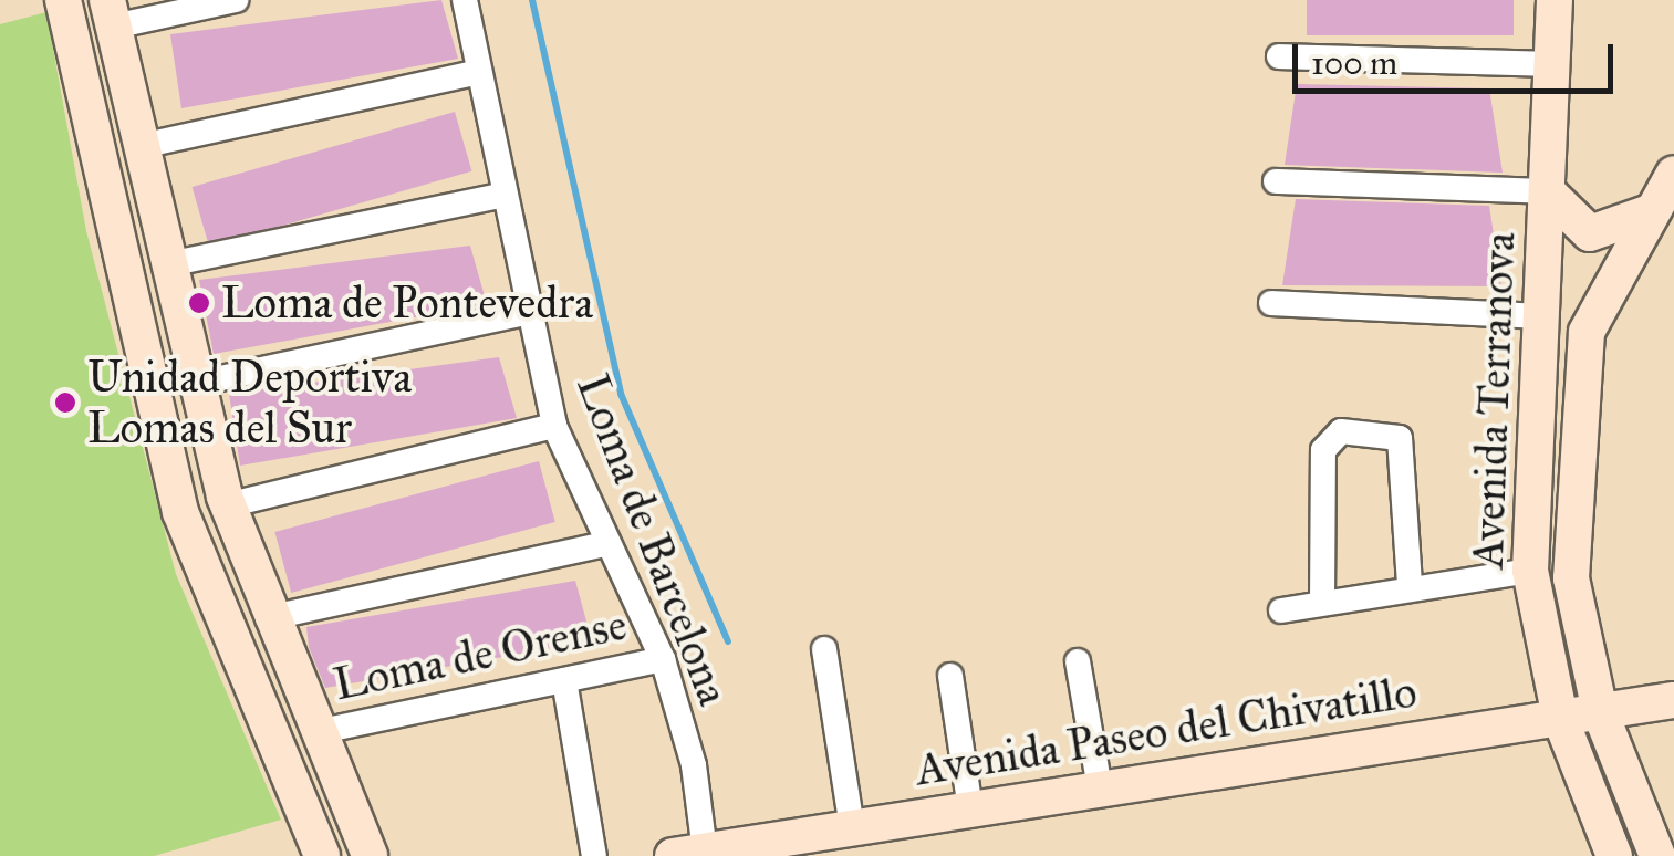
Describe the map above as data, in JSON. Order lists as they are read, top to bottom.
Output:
{
  "streets": {
    "street": [
      "Avenida Terranova",
      "Loma de Barcelona",
      "Loma de Orense",
      "Avenida Paseo del Chivatillo"
    ]
  },
  "crossings": [
    ["Avenida Terranova", "Avenida Paseo del Chivatillo"],
    ["Loma de Barcelona", "Loma de Orense"],
    ["Loma de Barcelona", "Avenida Paseo del Chivatillo"]
  ],
  "places": ["Loma de Pontevedra", "Unidad Deportiva Lomas del Sur"],
  "scale_bar": "100 m"
}
